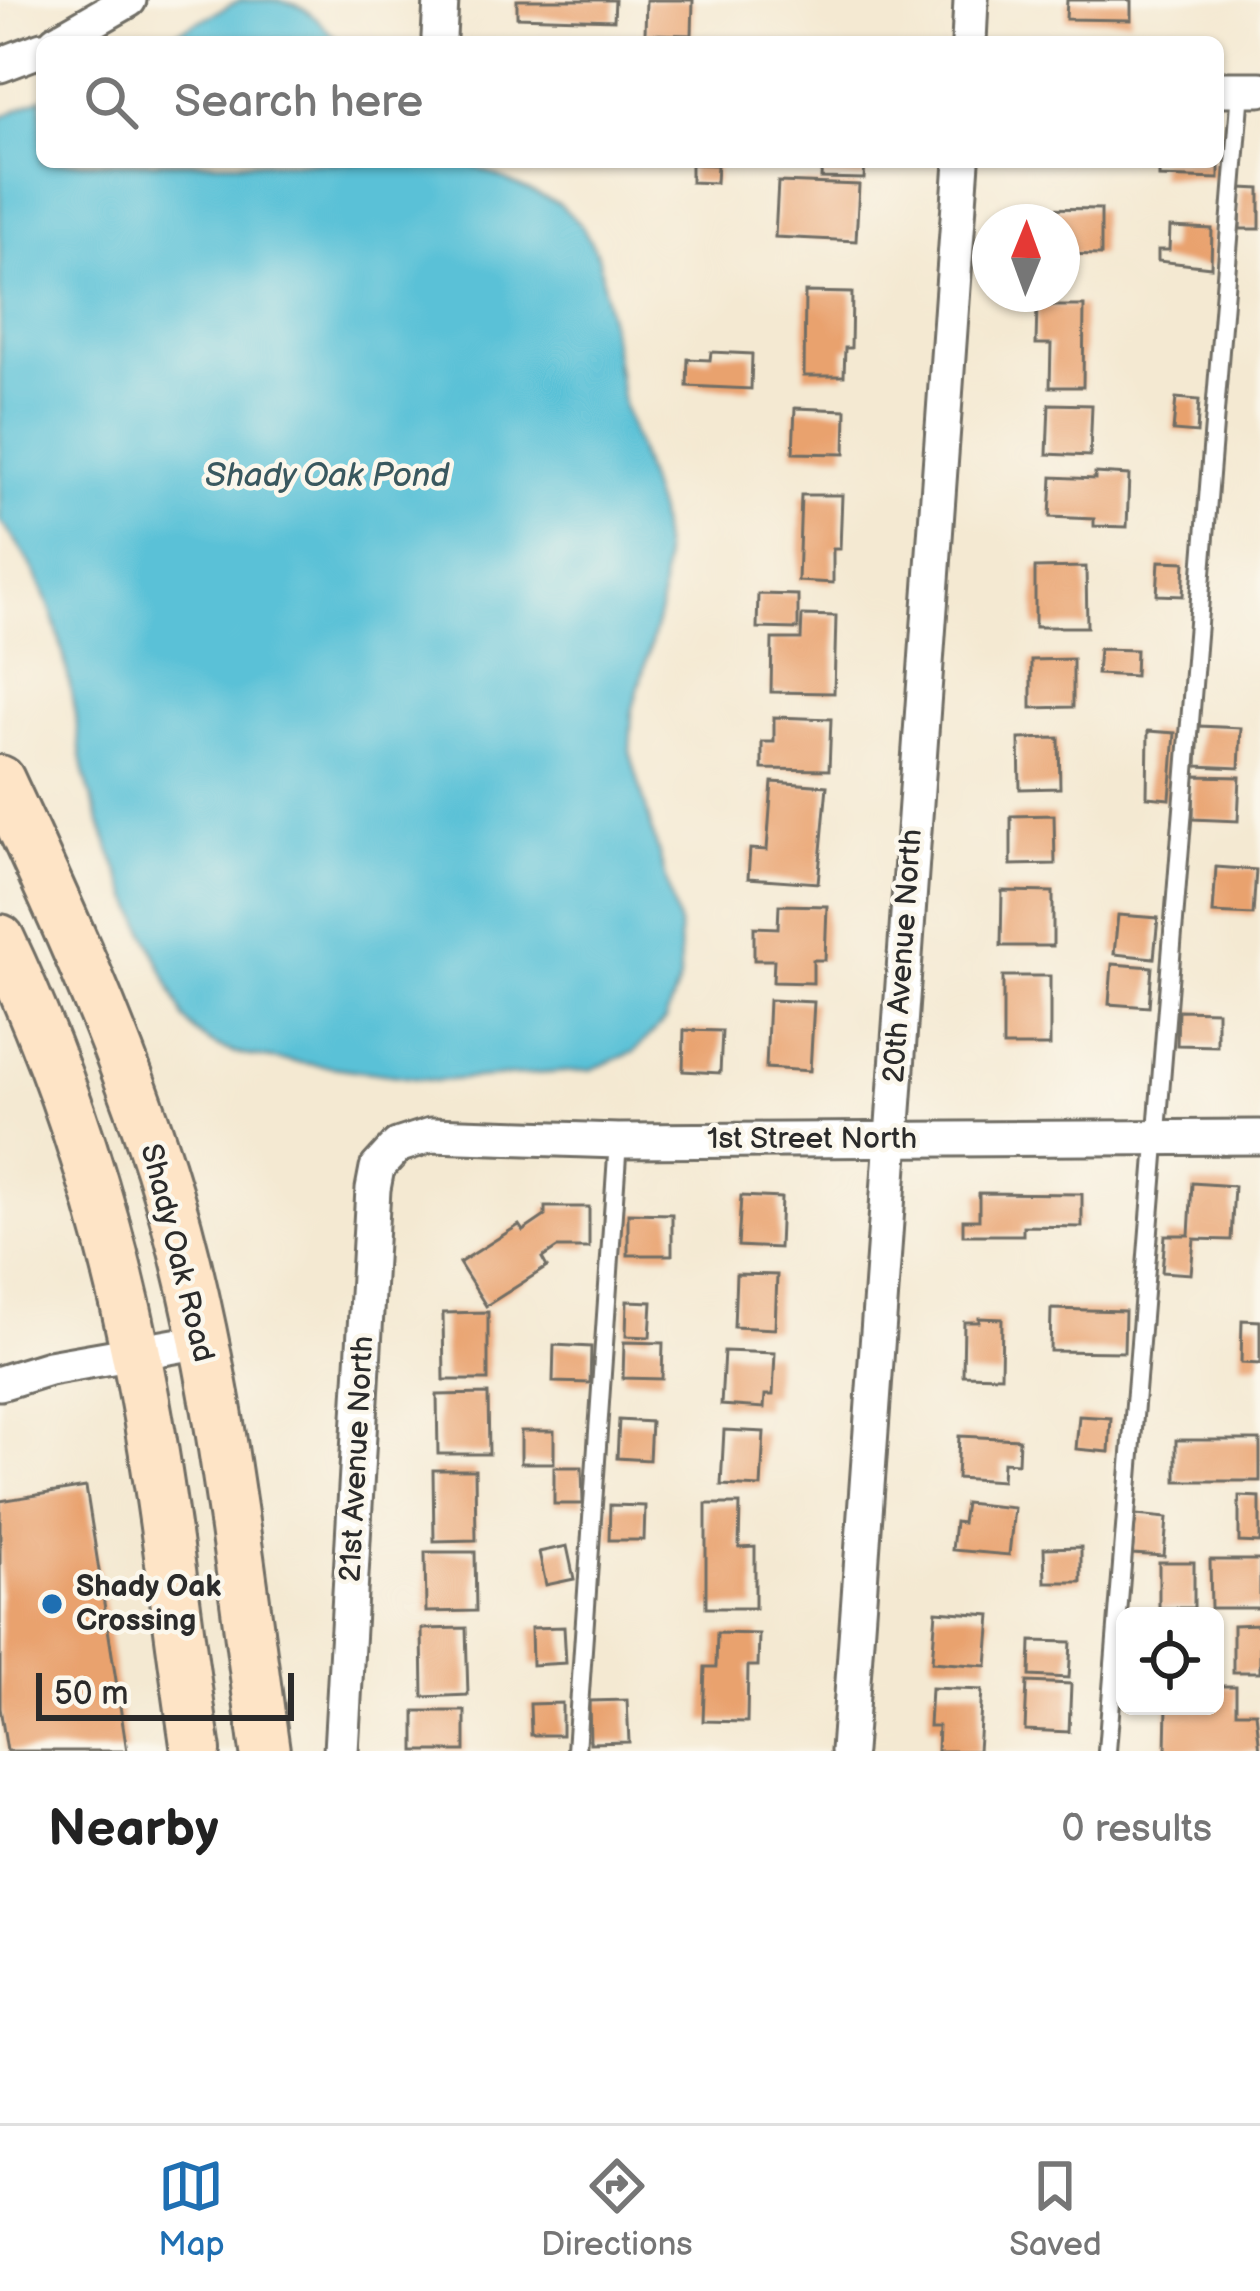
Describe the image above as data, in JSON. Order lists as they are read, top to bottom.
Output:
{
  "streets": {
    "main road": ["Shady Oak Road"],
    "street": ["20th Avenue North", "1st Street North", "21st Avenue North"]
  },
  "crossings": [
    ["20th Avenue North", "1st Street North"],
    ["1st Street North", "21st Avenue North"]
  ],
  "water": ["Shady Oak Pond"],
  "places": ["Shady Oak Crossing"],
  "scale_bar": "50 m",
  "north": "top",
  "page": {
    "search": "Search here",
    "scale": "50 m",
    "heading": ["Nearby", "0 results"],
    "nav": ["Map", "Directions", "Saved"]
  }
}
